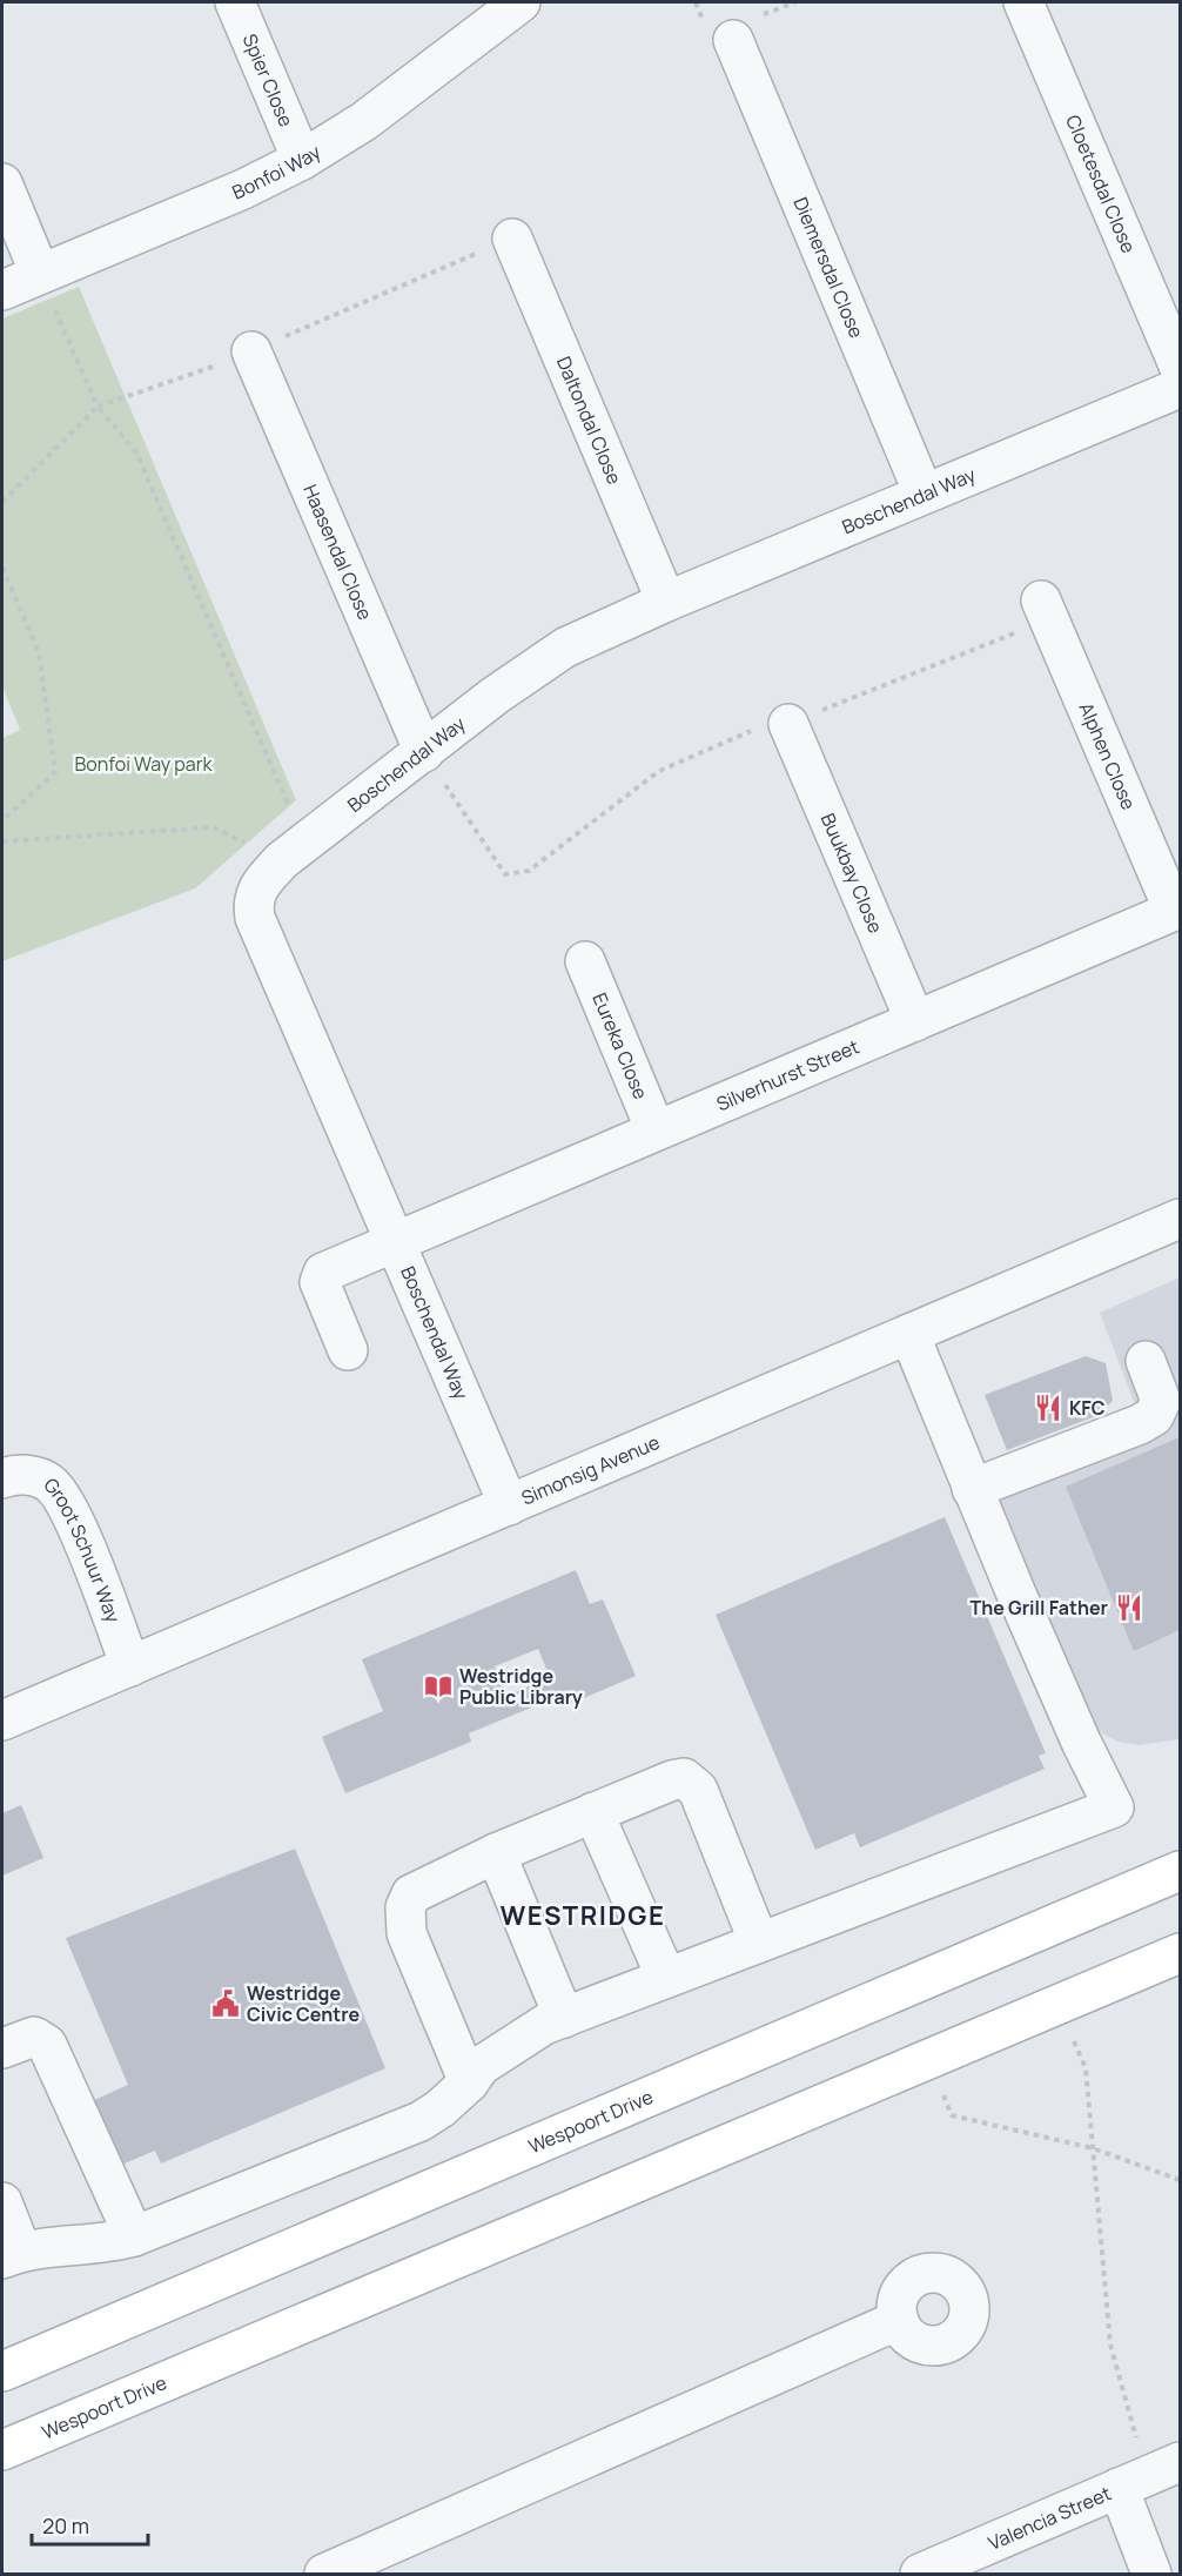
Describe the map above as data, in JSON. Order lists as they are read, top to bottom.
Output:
{
  "streets": {
    "main road": ["Wespoort Drive"],
    "street": [
      "Spier Close",
      "Bonfoi Way",
      "Cloetesdal Close",
      "Diemersdal Close",
      "Daltondal Close",
      "Boschendal Way",
      "Haasendal Close",
      "Alphen Close",
      "Buukbay Close",
      "Eureka Close",
      "Silverhurst Street",
      "Simonsig Avenue",
      "Groot Schuur Way",
      "Valencia Street"
    ]
  },
  "crossings": [
    ["Spier Close", "Bonfoi Way"],
    ["Diemersdal Close", "Boschendal Way"],
    ["Daltondal Close", "Boschendal Way"],
    ["Boschendal Way", "Haasendal Close"],
    ["Boschendal Way", "Silverhurst Street"],
    ["Boschendal Way", "Simonsig Avenue"],
    ["Alphen Close", "Silverhurst Street"],
    ["Buukbay Close", "Silverhurst Street"],
    ["Eureka Close", "Silverhurst Street"],
    ["Simonsig Avenue", "Groot Schuur Way"]
  ],
  "districts": ["WESTRIDGE"],
  "parks": ["Bonfoi Way park"],
  "places": {
    "restaurant": ["KFC", "The Grill Father"],
    "library": ["Westridge Public Library"],
    "public building": ["Westridge Civic Centre"]
  },
  "scale_bar": "20 m"
}
